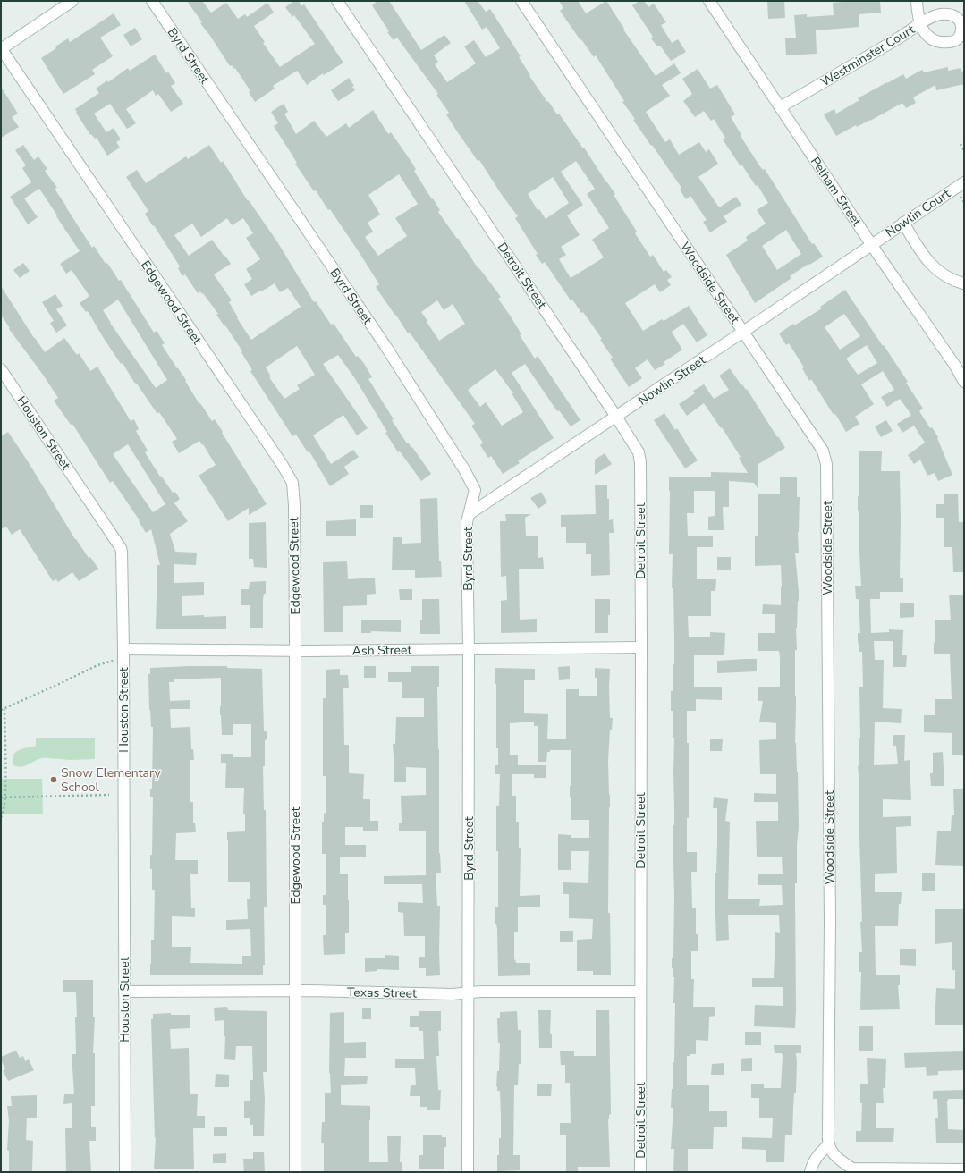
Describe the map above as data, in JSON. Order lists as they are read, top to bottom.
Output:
{
  "streets": {
    "street": [
      "Byrd Street",
      "Westminster Court",
      "Pelham Street",
      "Nowlin Court",
      "Detroit Street",
      "Woodside Street",
      "Edgewood Street",
      "Nowlin Street",
      "Houston Street",
      "Ash Street",
      "Texas Street"
    ]
  },
  "crossings": [
    ["Byrd Street", "Nowlin Street"],
    ["Byrd Street", "Ash Street"],
    ["Byrd Street", "Texas Street"],
    ["Westminster Court", "Pelham Street"],
    ["Pelham Street", "Nowlin Court"],
    ["Pelham Street", "Nowlin Street"],
    ["Nowlin Court", "Nowlin Street"],
    ["Detroit Street", "Nowlin Street"],
    ["Detroit Street", "Ash Street"],
    ["Detroit Street", "Texas Street"],
    ["Woodside Street", "Nowlin Street"],
    ["Edgewood Street", "Ash Street"],
    ["Edgewood Street", "Texas Street"],
    ["Houston Street", "Ash Street"],
    ["Houston Street", "Texas Street"]
  ],
  "places": ["Snow Elementary School"]
}
